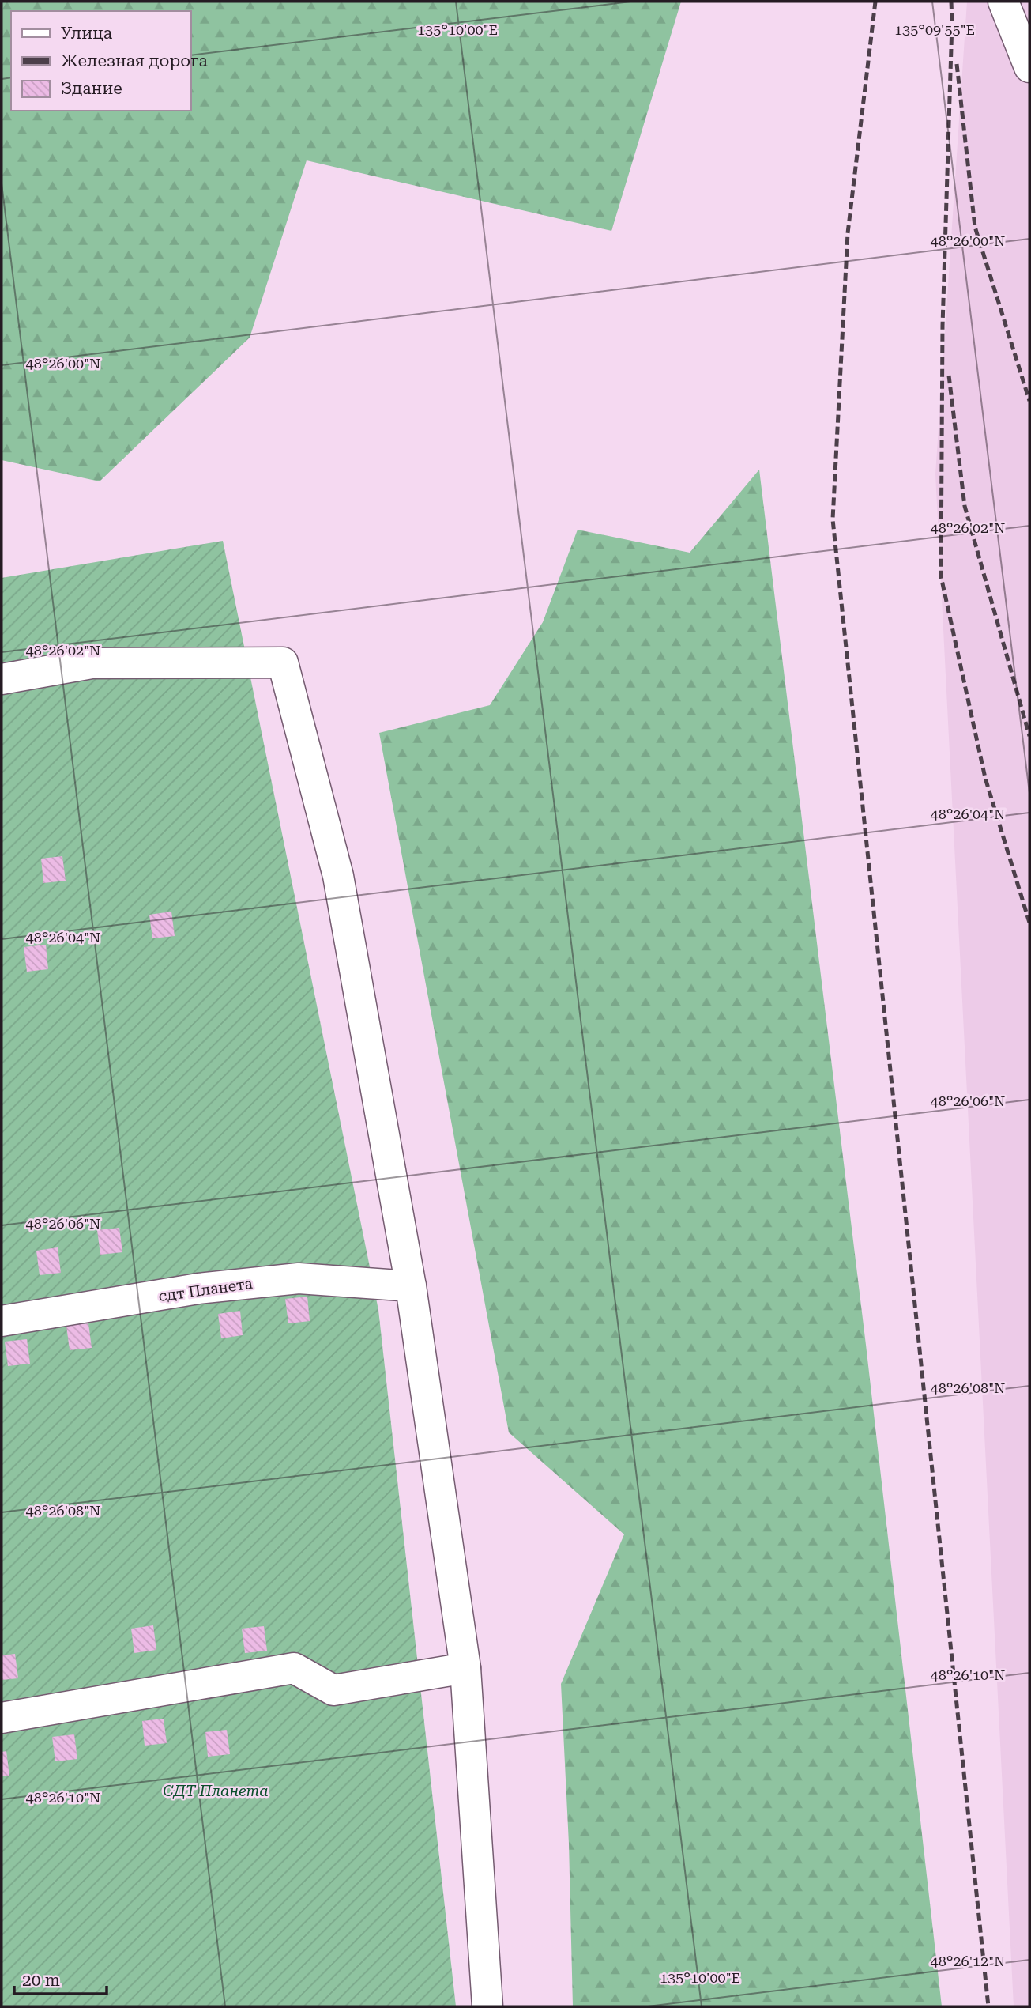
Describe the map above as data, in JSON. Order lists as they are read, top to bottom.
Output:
{
  "streets": {
    "street": ["сдт Планета"]
  },
  "parks": ["СДТ Планета"],
  "legend": ["Улица", "Железная дорога", "Здание"],
  "scale_bar": "20 m",
  "coordinates": [
    "135°10'00\"E",
    "135°09'55\"E",
    "48°26'00\"N",
    "48°26'02\"N",
    "48°26'04\"N",
    "48°26'06\"N",
    "48°26'08\"N",
    "48°26'10\"N",
    "48°26'12\"N"
  ]
}
